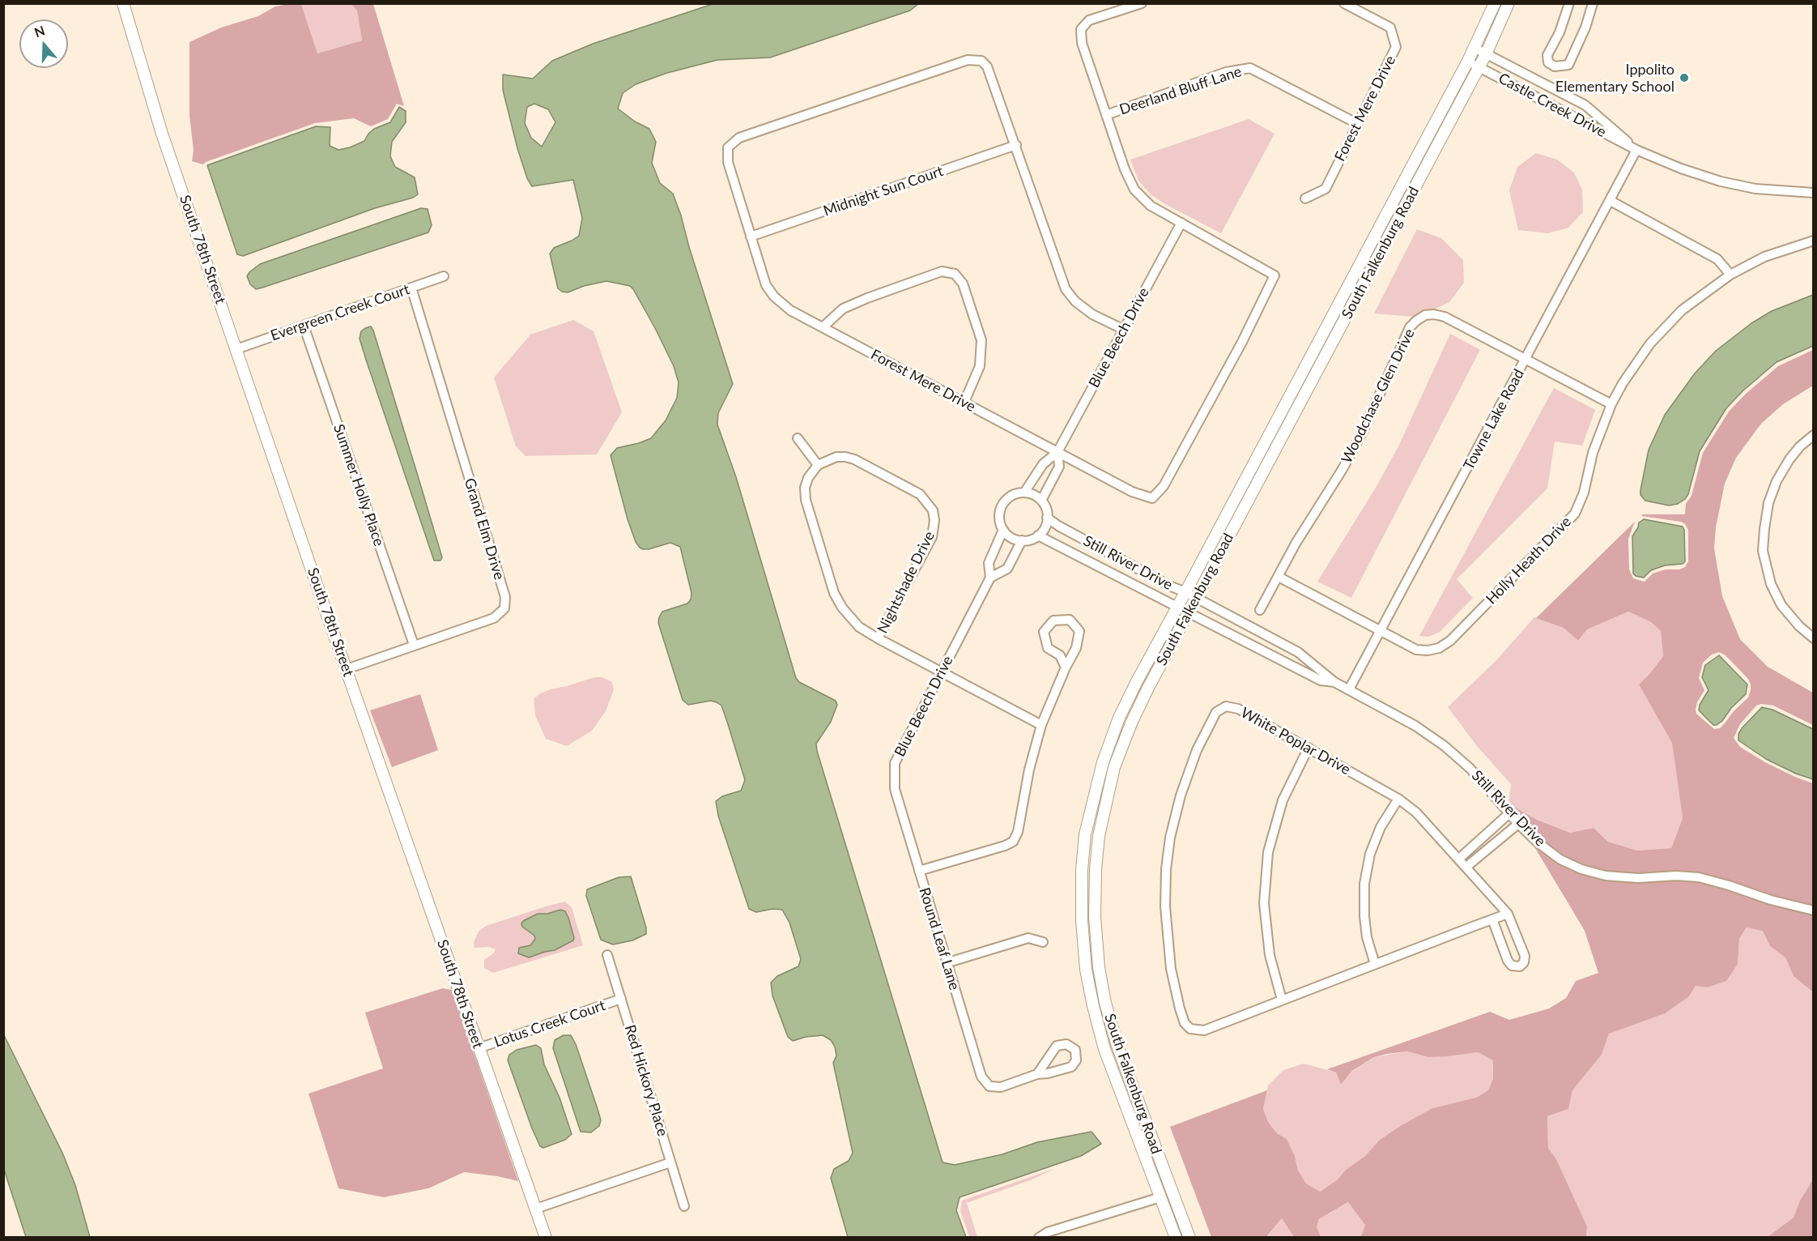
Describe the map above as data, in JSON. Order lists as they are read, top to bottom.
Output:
{
  "streets": {
    "street": [
      "Deerland Bluff Lane",
      "Castle Creek Drive",
      "Forest Mere Drive",
      "Midnight Sun Court",
      "South 78th Street",
      "South Falkenburg Road",
      "Evergreen Creek Court",
      "Blue Beech Drive",
      "Woodchase Glen Drive",
      "Towne Lake Road",
      "Summer Holly Place",
      "Grand Elm Drive",
      "Holly Heath Drive",
      "Still River Drive",
      "Nightshade Drive",
      "White Poplar Drive",
      "Round Leaf Lane",
      "Lotus Creek Court",
      "Red Hickory Place"
    ]
  },
  "crossings": [
    ["Deerland Bluff Lane", "Forest Mere Drive"],
    ["Castle Creek Drive", "South Falkenburg Road"],
    ["Castle Creek Drive", "Towne Lake Road"],
    ["Forest Mere Drive", "Midnight Sun Court"],
    ["Forest Mere Drive", "Blue Beech Drive"],
    ["South 78th Street", "Evergreen Creek Court"],
    ["South 78th Street", "Grand Elm Drive"],
    ["South 78th Street", "Lotus Creek Court"],
    ["South Falkenburg Road", "Still River Drive"],
    ["Evergreen Creek Court", "Summer Holly Place"],
    ["Evergreen Creek Court", "Grand Elm Drive"],
    ["Blue Beech Drive", "Still River Drive"],
    ["Blue Beech Drive", "Nightshade Drive"],
    ["Blue Beech Drive", "Round Leaf Lane"],
    ["Woodchase Glen Drive", "Towne Lake Road"],
    ["Woodchase Glen Drive", "Holly Heath Drive"],
    ["Towne Lake Road", "Holly Heath Drive"],
    ["Towne Lake Road", "Still River Drive"],
    ["Summer Holly Place", "Grand Elm Drive"],
    ["Nightshade Drive", "Round Leaf Lane"],
    ["Lotus Creek Court", "Red Hickory Place"]
  ],
  "places": ["Ippolito Elementary School"],
  "north": "top"
}
